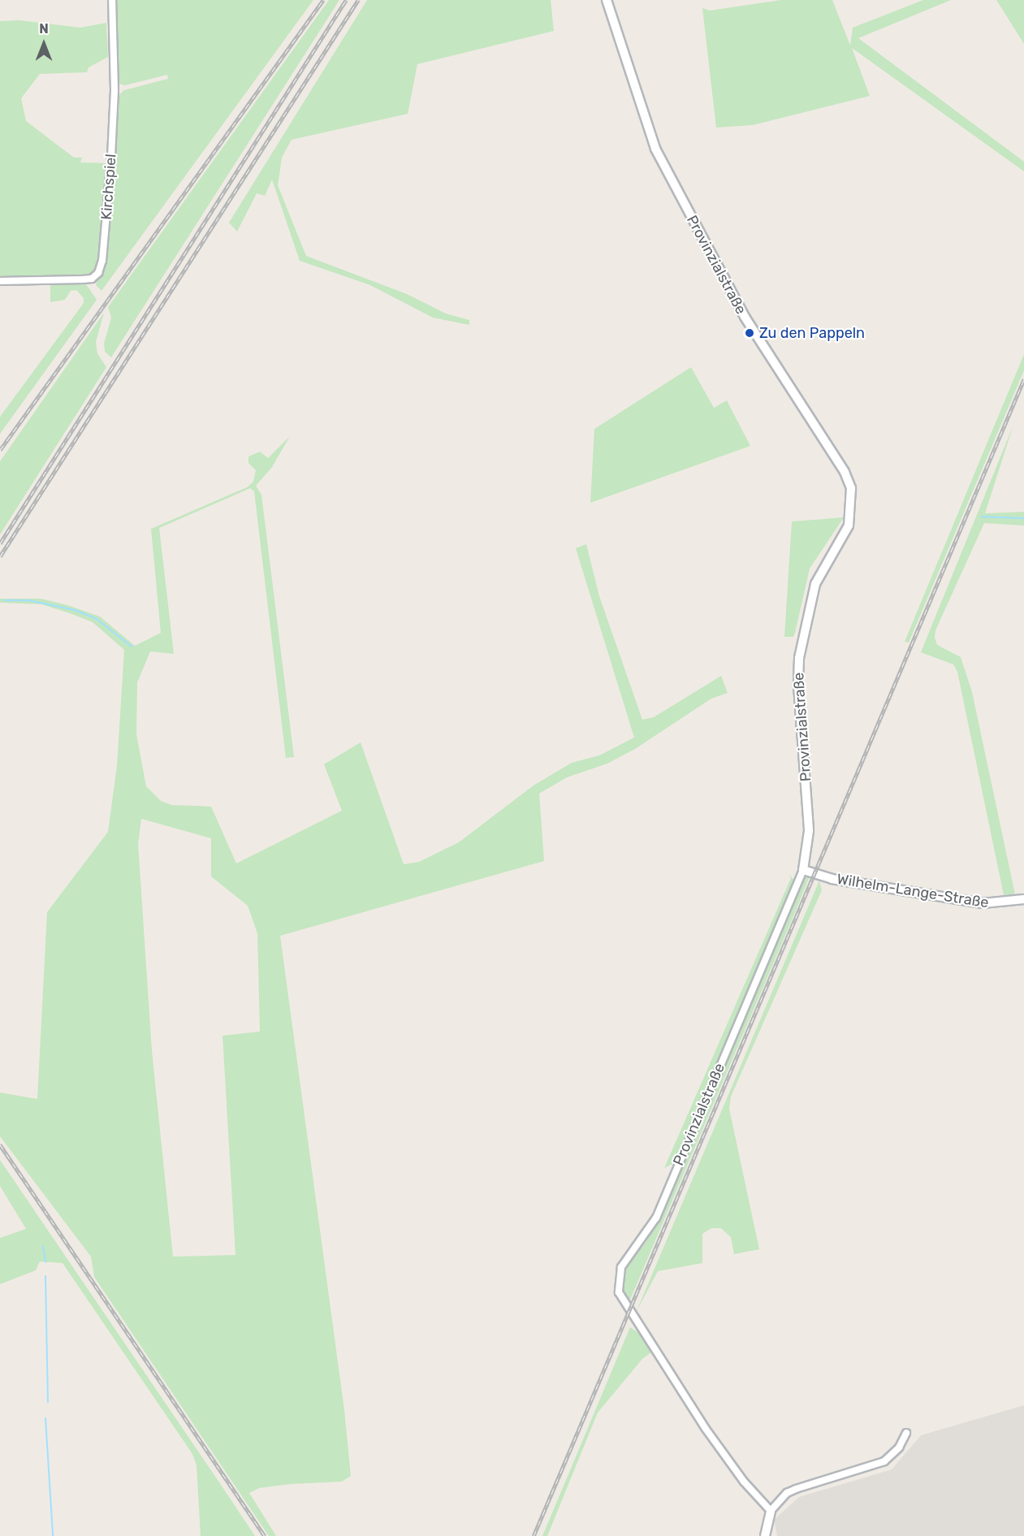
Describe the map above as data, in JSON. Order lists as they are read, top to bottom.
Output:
{
  "streets": {
    "street": ["Kirchspiel", "Provinzialstraße", "Wilhelm-Lange-Straße"]
  },
  "crossings": [
    ["Provinzialstraße", "Wilhelm-Lange-Straße"]
  ],
  "places": ["Zu den Pappeln"],
  "north": "top"
}
